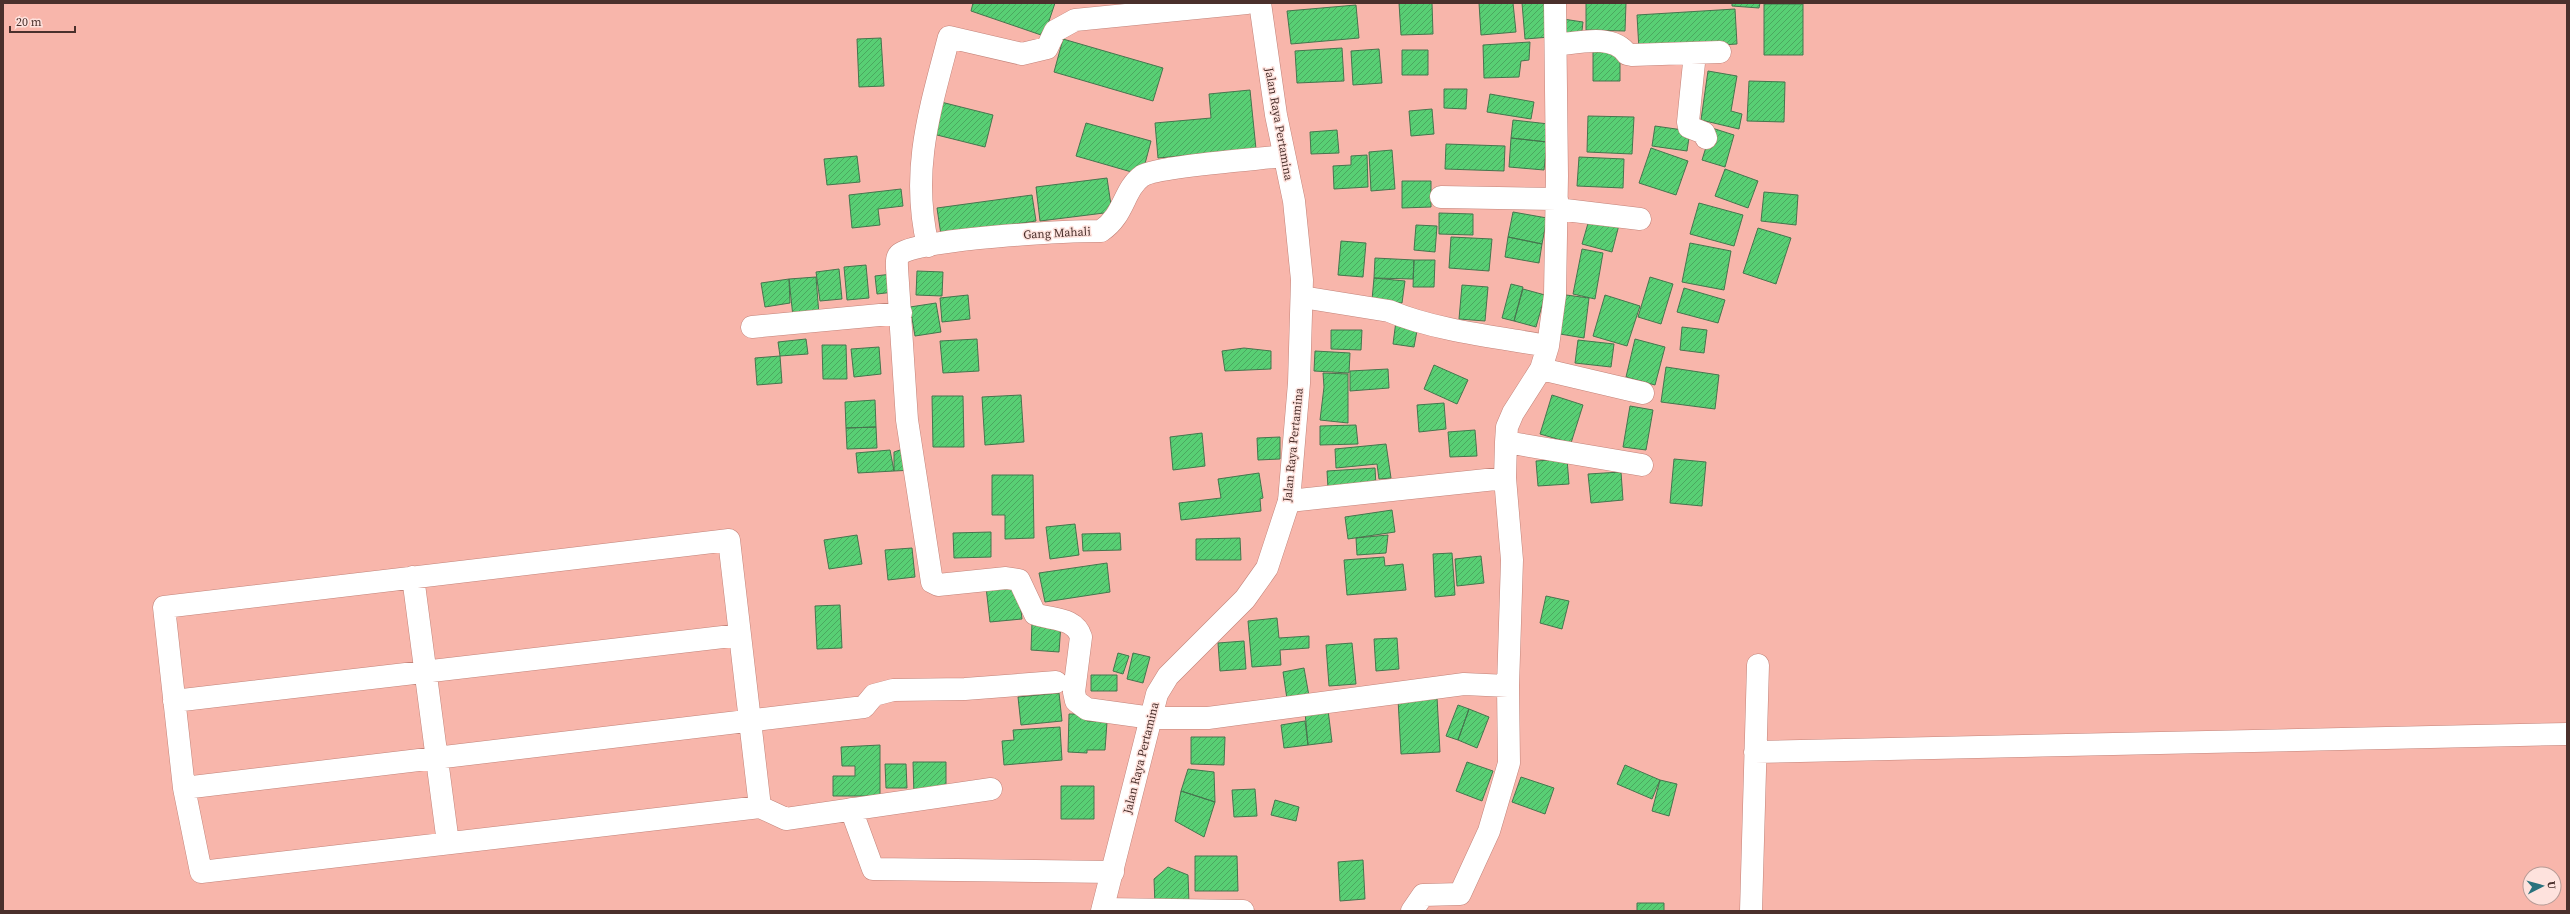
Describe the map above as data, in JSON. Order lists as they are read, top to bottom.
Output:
{
  "streets": {
    "street": ["Jalan Raya Pertamina", "Gang Mahali"]
  },
  "crossings": [
    ["Jalan Raya Pertamina", "Gang Mahali"]
  ],
  "scale_bar": "20 m",
  "north": "right"
}
